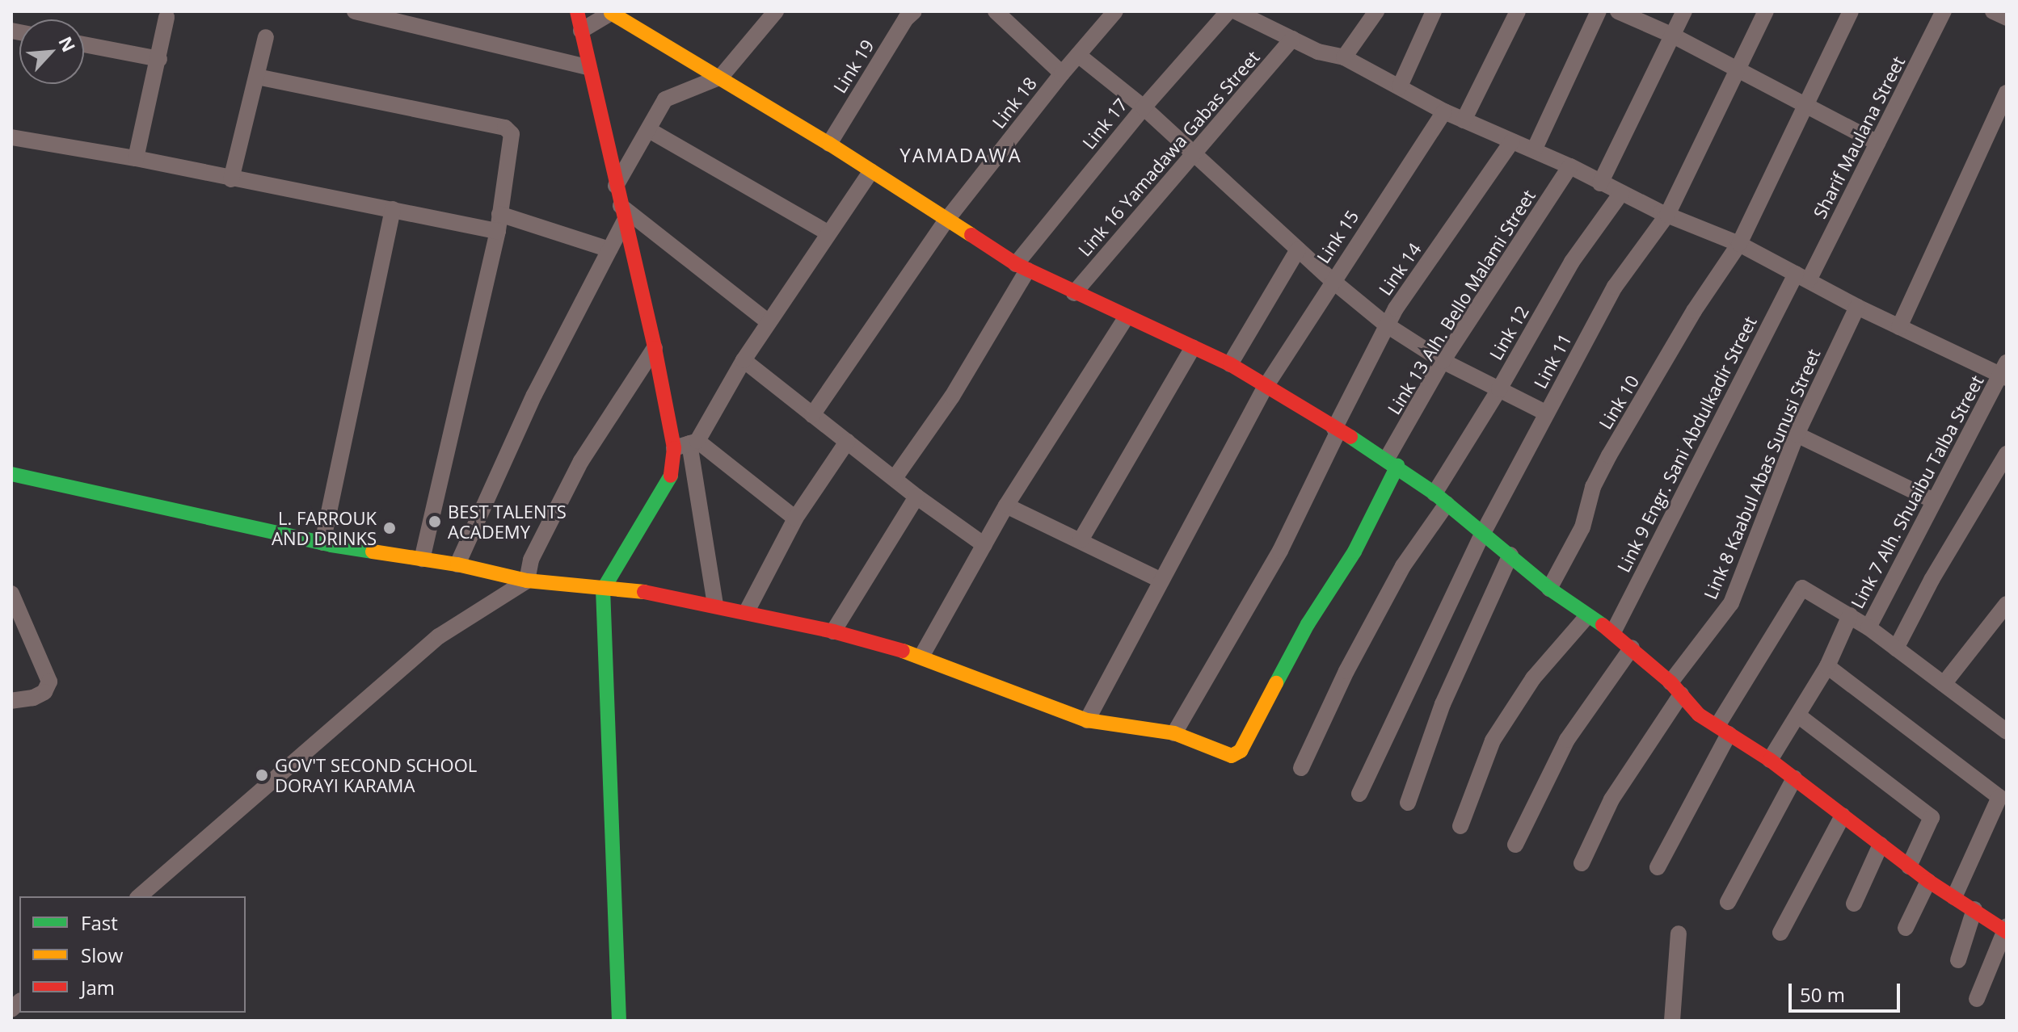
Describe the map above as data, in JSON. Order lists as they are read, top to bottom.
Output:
{
  "streets": {
    "street": [
      "Link 19",
      "Link 18",
      "Link 17",
      "Sharif Maulana Street",
      "Link 16 Yamadawa Gabas Street",
      "Link 15",
      "Link 14",
      "Link 13 Alh. Bello Malami Street",
      "Link 12",
      "Link 11",
      "Link 10",
      "Link 9 Engr. Sani Abdulkadir Street",
      "Link 8 Kaabul Abas Sunusi Street",
      "Link 7 Alh. Shuaibu Talba Street"
    ]
  },
  "crossings": [
    ["Sharif Maulana Street", "Link 9 Engr. Sani Abdulkadir Street"]
  ],
  "districts": ["YAMADAWA"],
  "places": ["BEST TALENTS ACADEMY", "L. FARROUK AND DRINKS", "GOV'T SECOND SCHOOL DORAYI KARAMA"],
  "legend": ["Fast", "Slow", "Jam"],
  "scale_bar": "50 m",
  "north": "top right"
}
